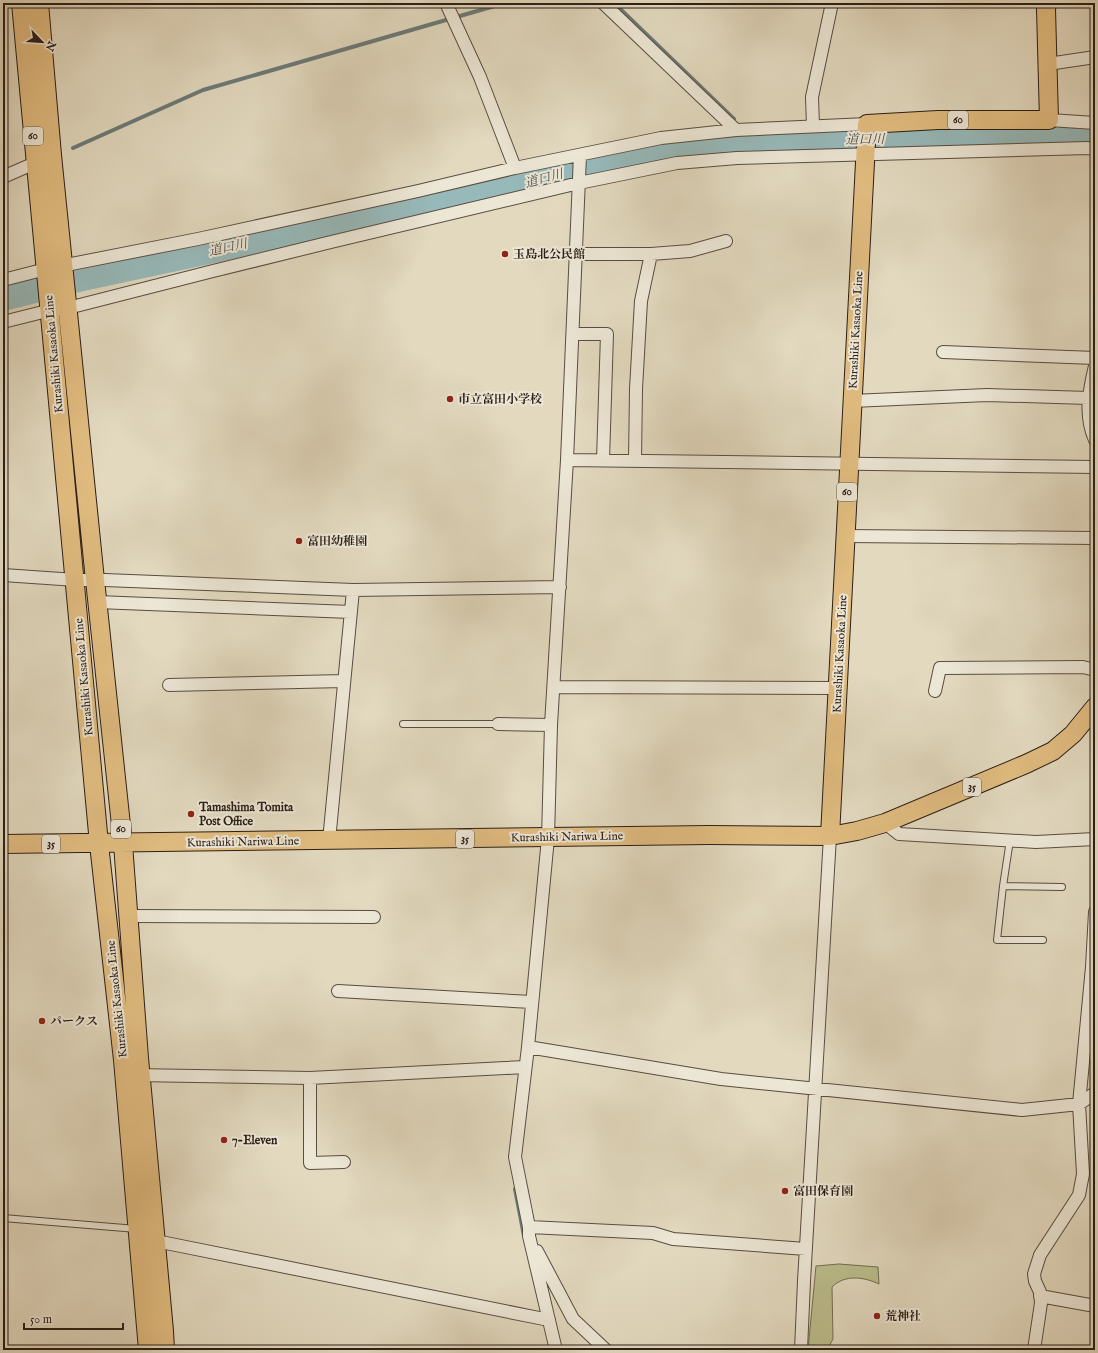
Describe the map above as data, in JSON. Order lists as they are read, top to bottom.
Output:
{
  "streets": {
    "main road": [
      "60",
      "Kurashiki Kasaoka Line",
      "35",
      "Kurashiki Nariwa Line"
    ]
  },
  "crossings": [
    ["60", "Kurashiki Kasaoka Line"],
    ["Kurashiki Kasaoka Line", "Kurashiki Nariwa Line"]
  ],
  "water": ["道口川"],
  "places": [
    "玉島北公民館",
    "市立富田小学校",
    "富田幼稚園",
    "Tamashima Tomita Post Office",
    "パークス",
    "7-Eleven",
    "富田保育園",
    "荒神社"
  ],
  "scale_bar": "50 m",
  "north": "bottom right"
}
